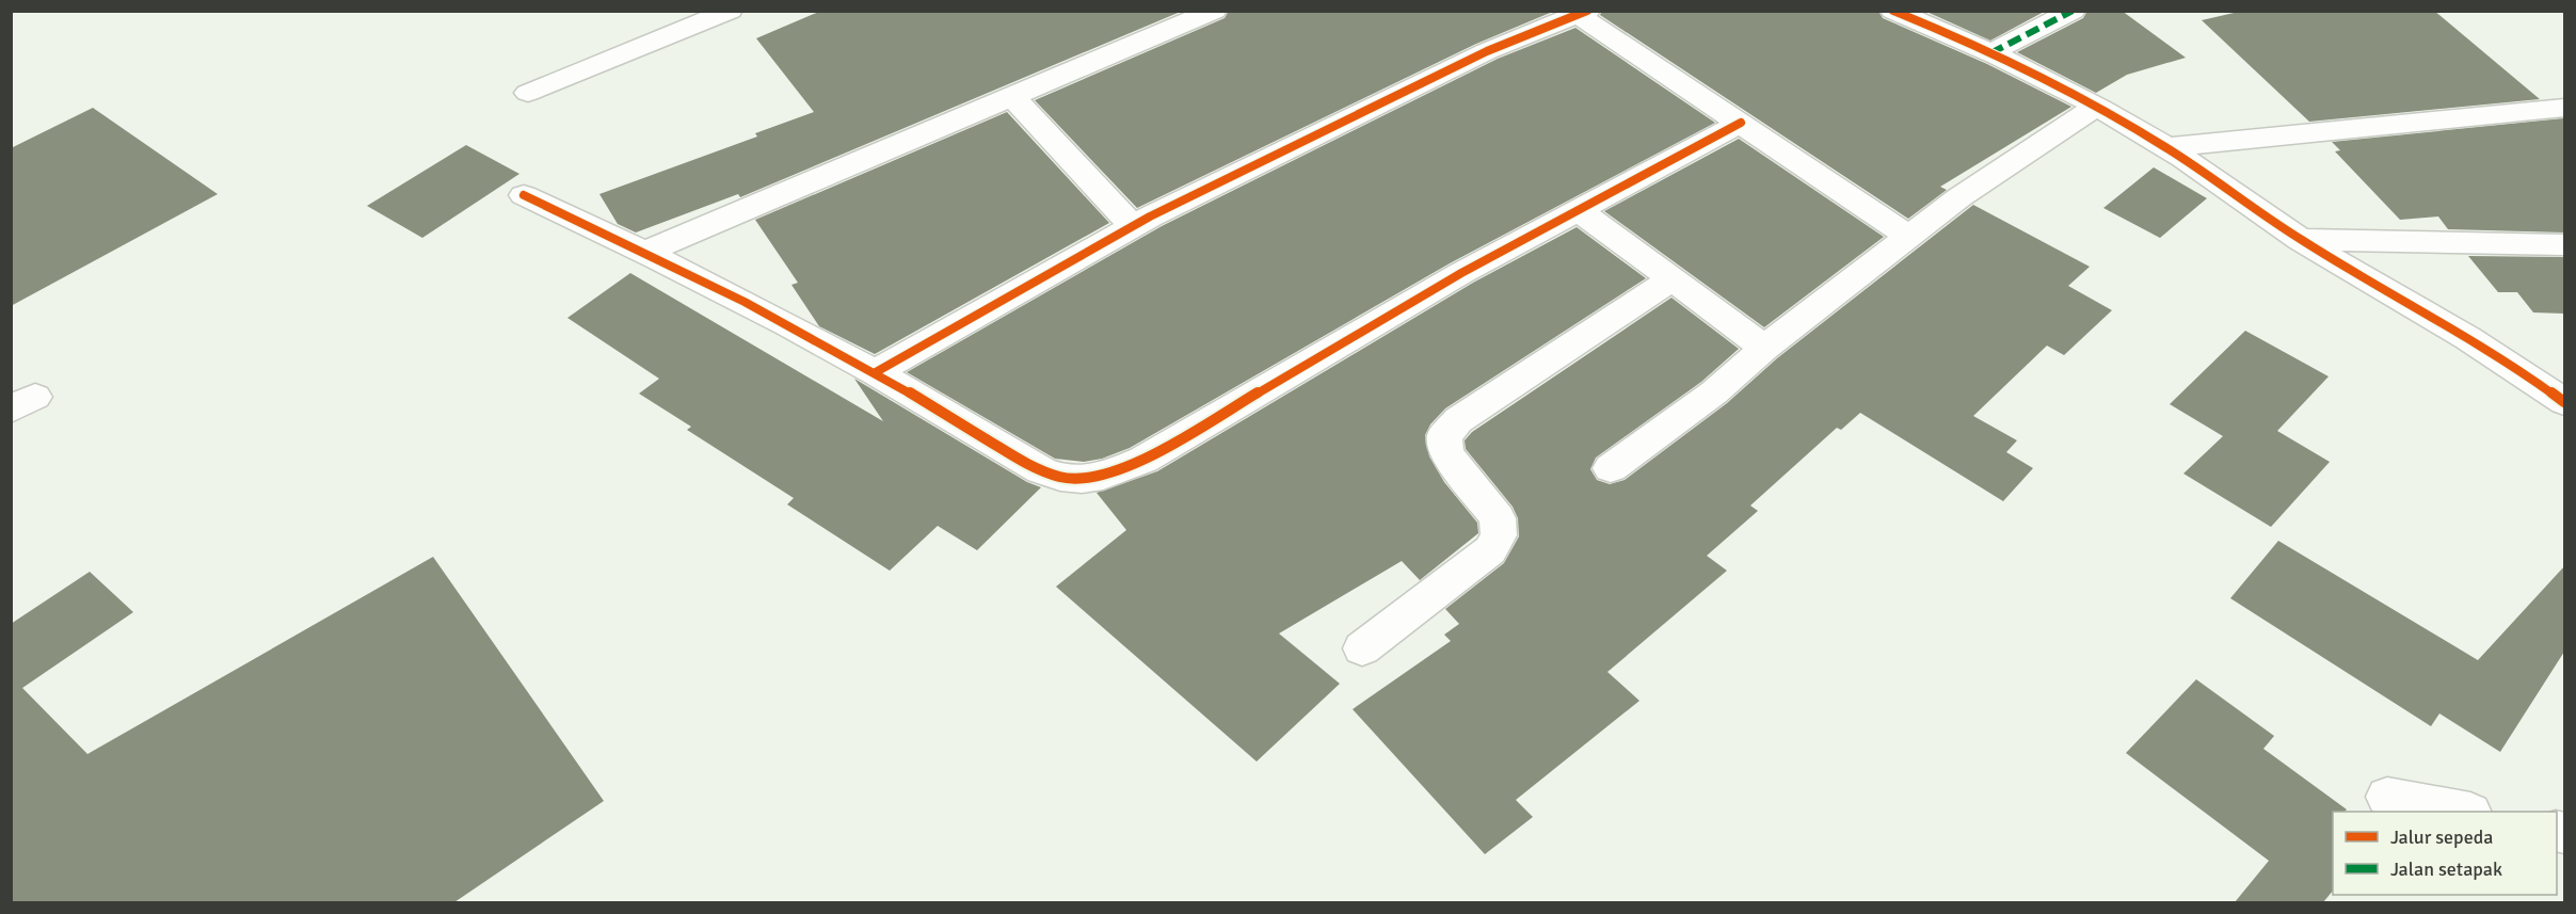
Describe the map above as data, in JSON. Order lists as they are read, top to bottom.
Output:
{
  "legend": ["Jalur sepeda", "Jalan setapak"]
}
